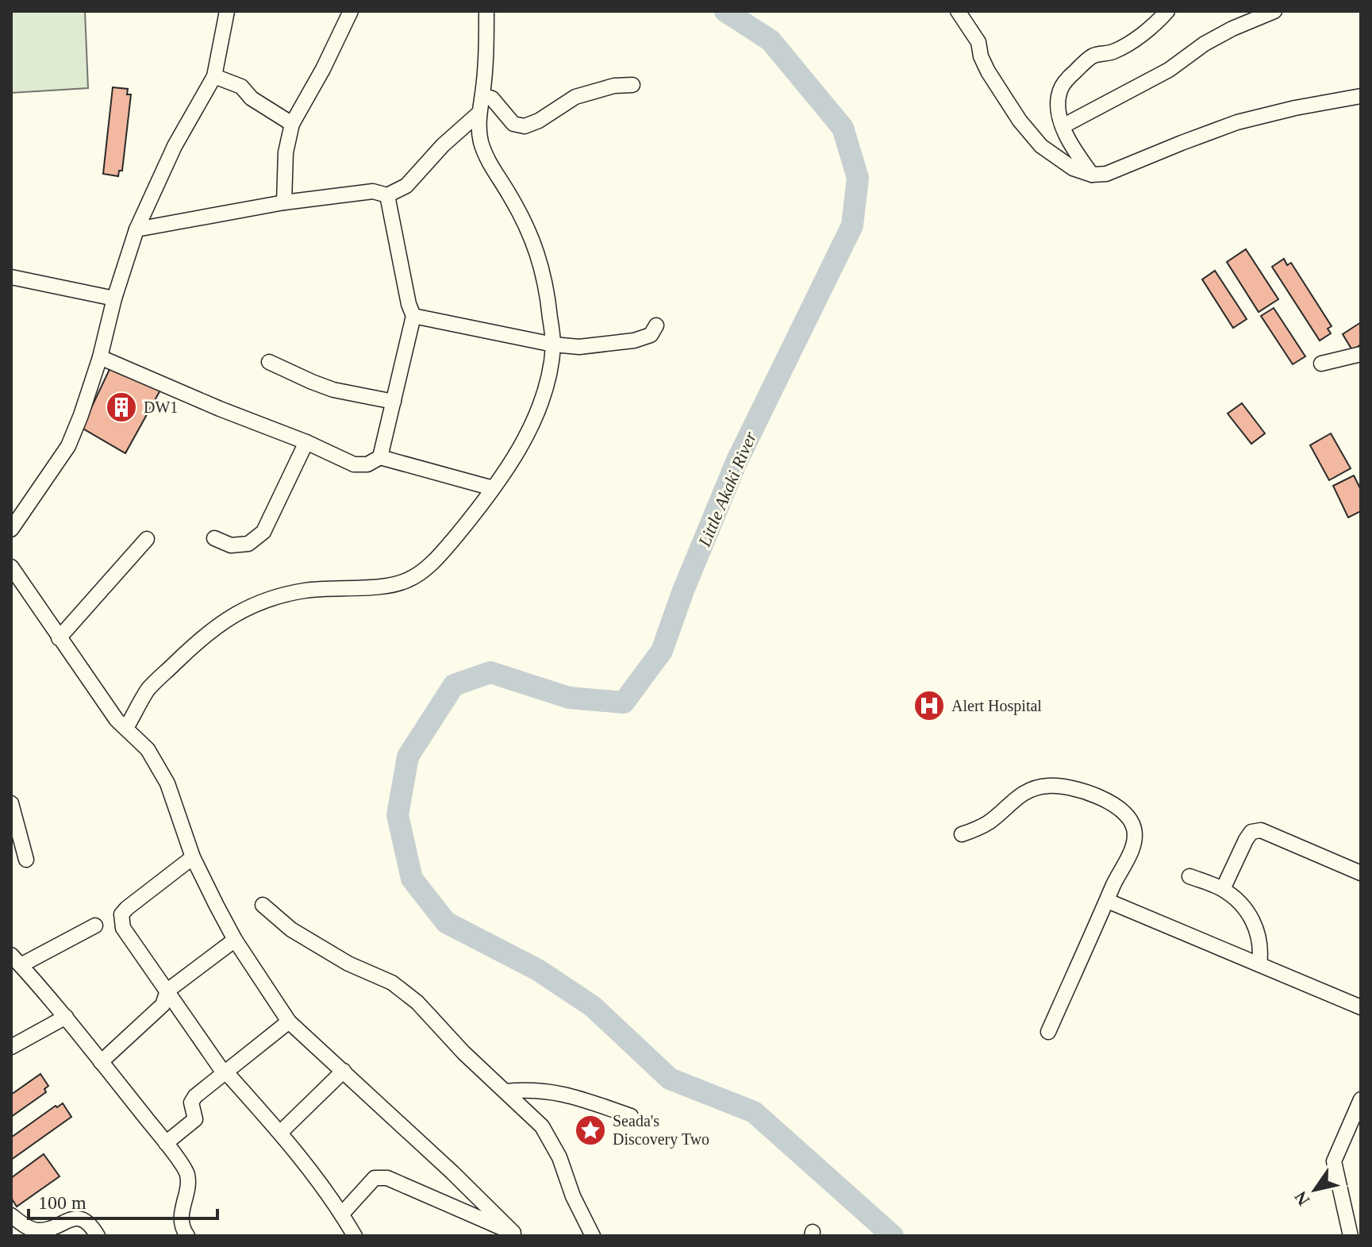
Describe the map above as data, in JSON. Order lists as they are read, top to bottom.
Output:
{
  "water": ["Little Akaki River"],
  "places": {
    "building": ["DW1"],
    "hospital": ["Alert Hospital"],
    "place": ["Seada's Discovery Two"]
  },
  "scale_bar": "100 m",
  "north": "bottom left"
}
